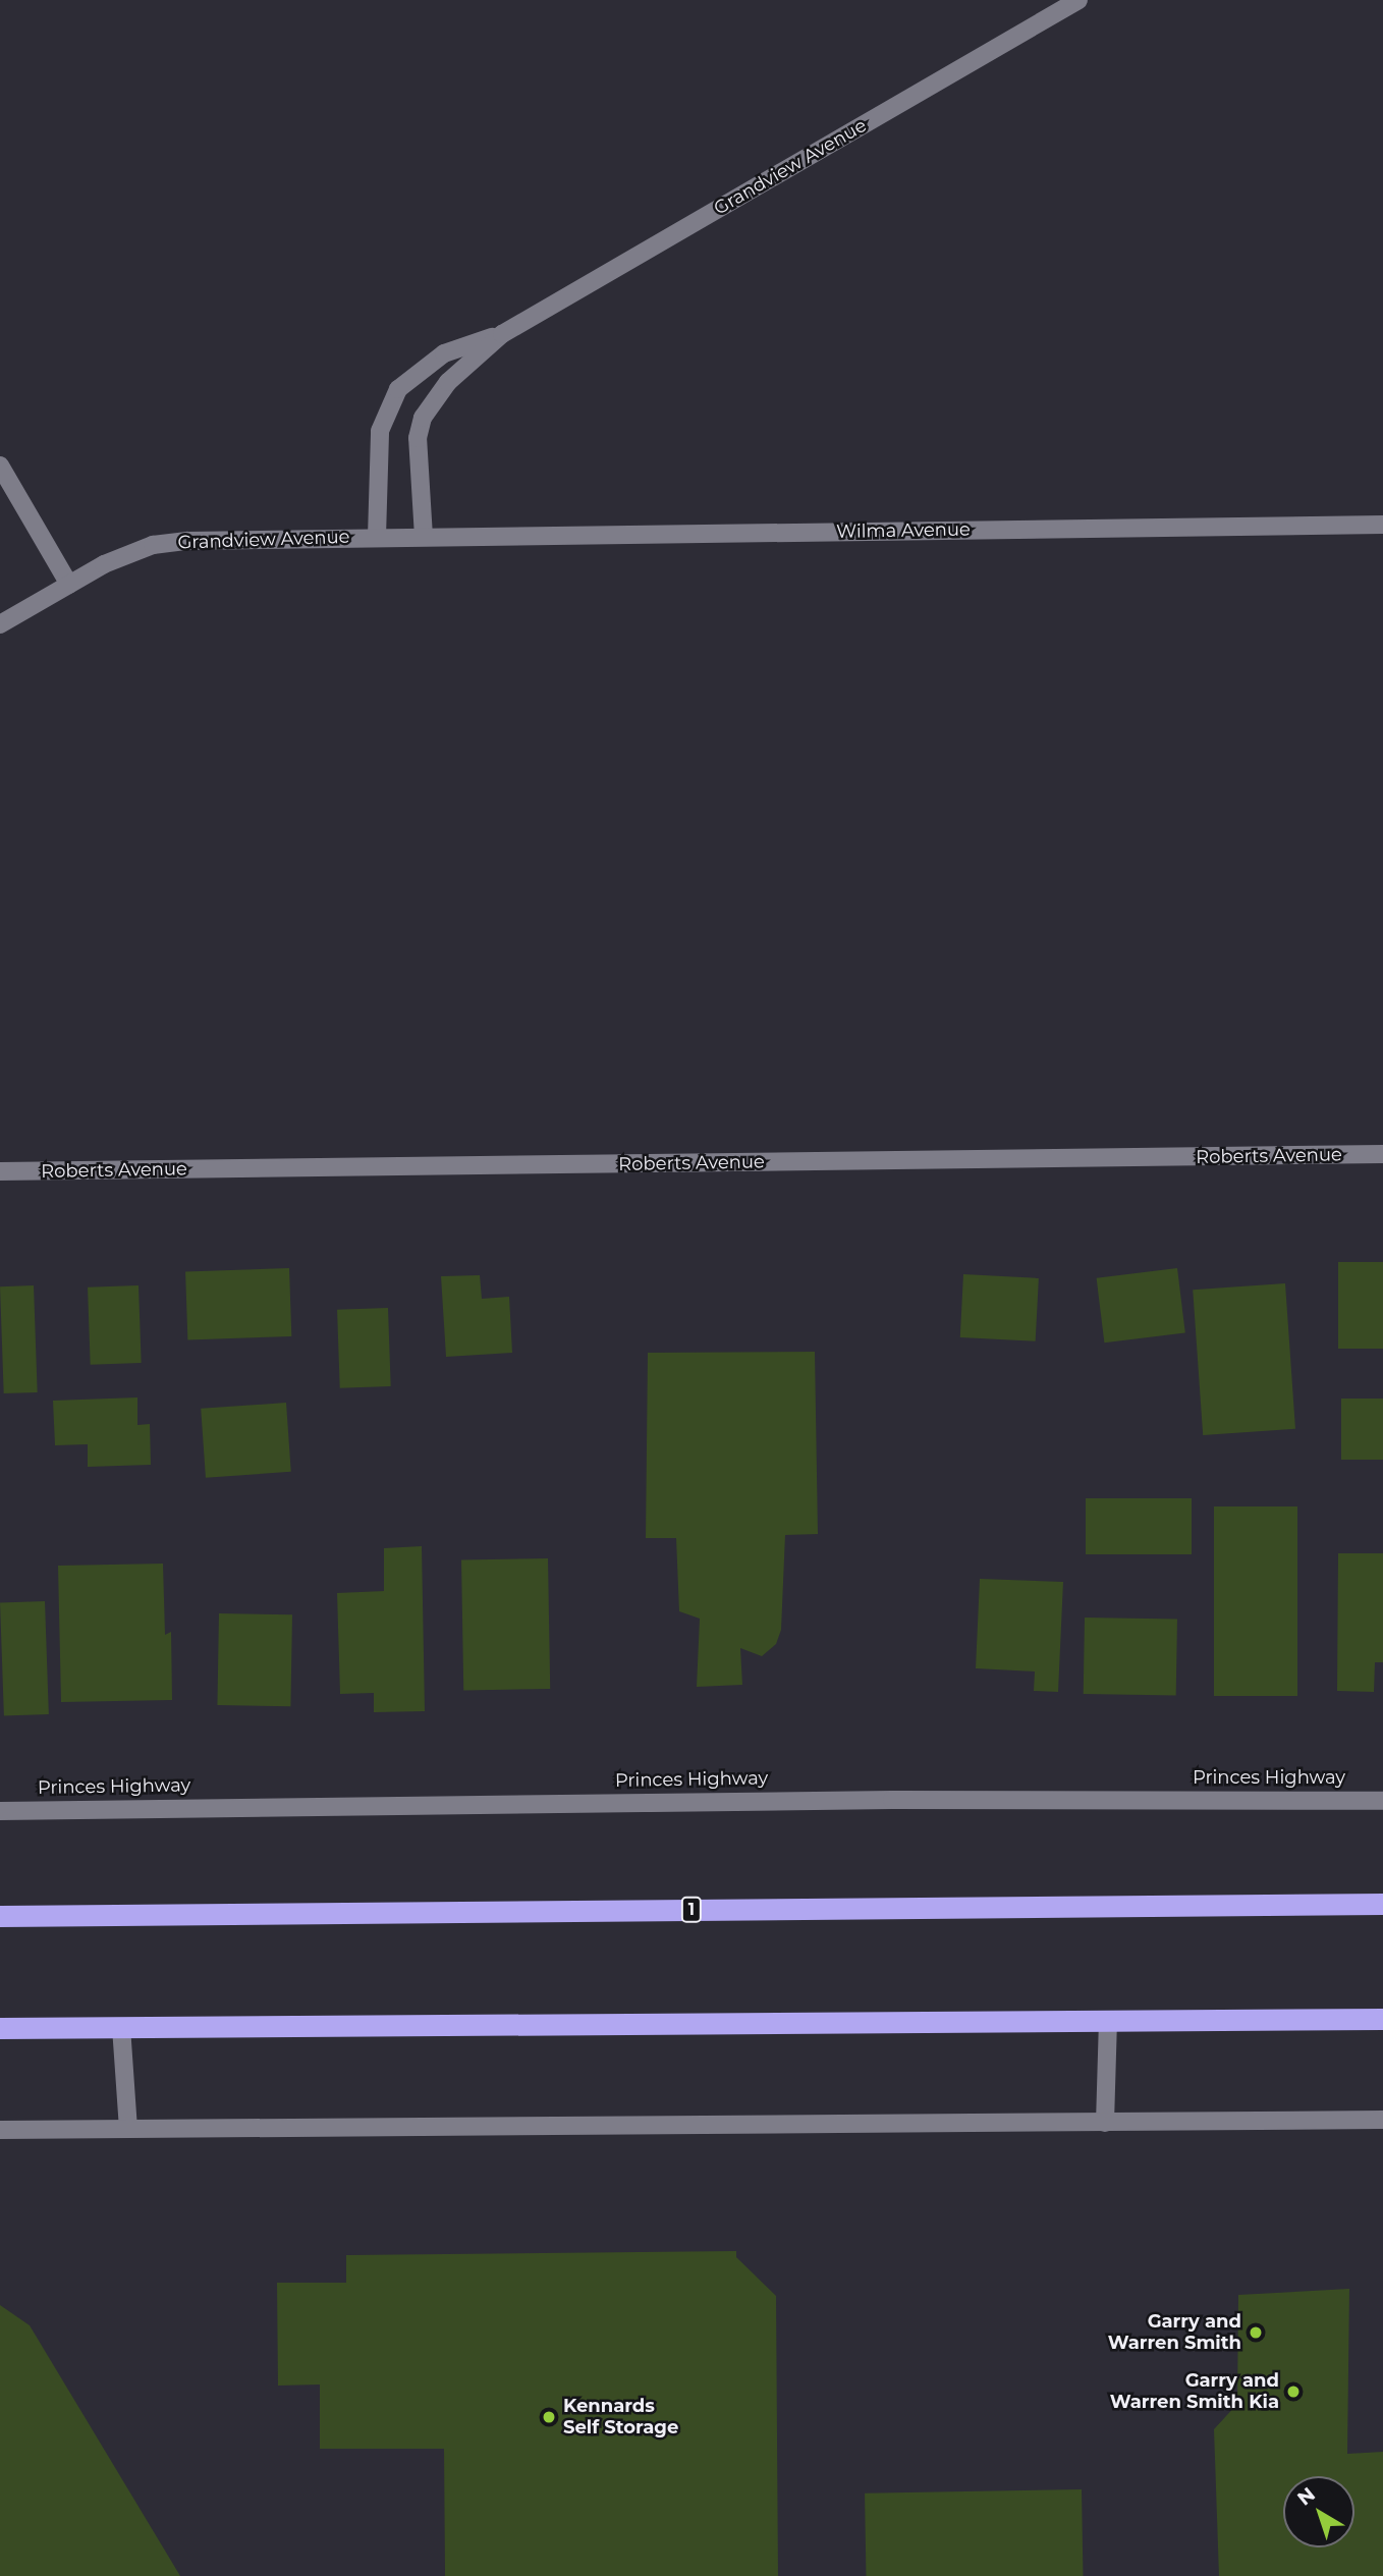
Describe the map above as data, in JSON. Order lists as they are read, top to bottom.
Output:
{
  "streets": {
    "highway": ["1"],
    "street": [
      "Grandview Avenue",
      "Wilma Avenue",
      "Roberts Avenue",
      "Princes Highway"
    ]
  },
  "crossings": [
    ["Grandview Avenue", "Wilma Avenue"]
  ],
  "places": ["Garry and Warren Smith", "Garry and Warren Smith Kia", "Kennards Self Storage"],
  "north": "top left"
}
